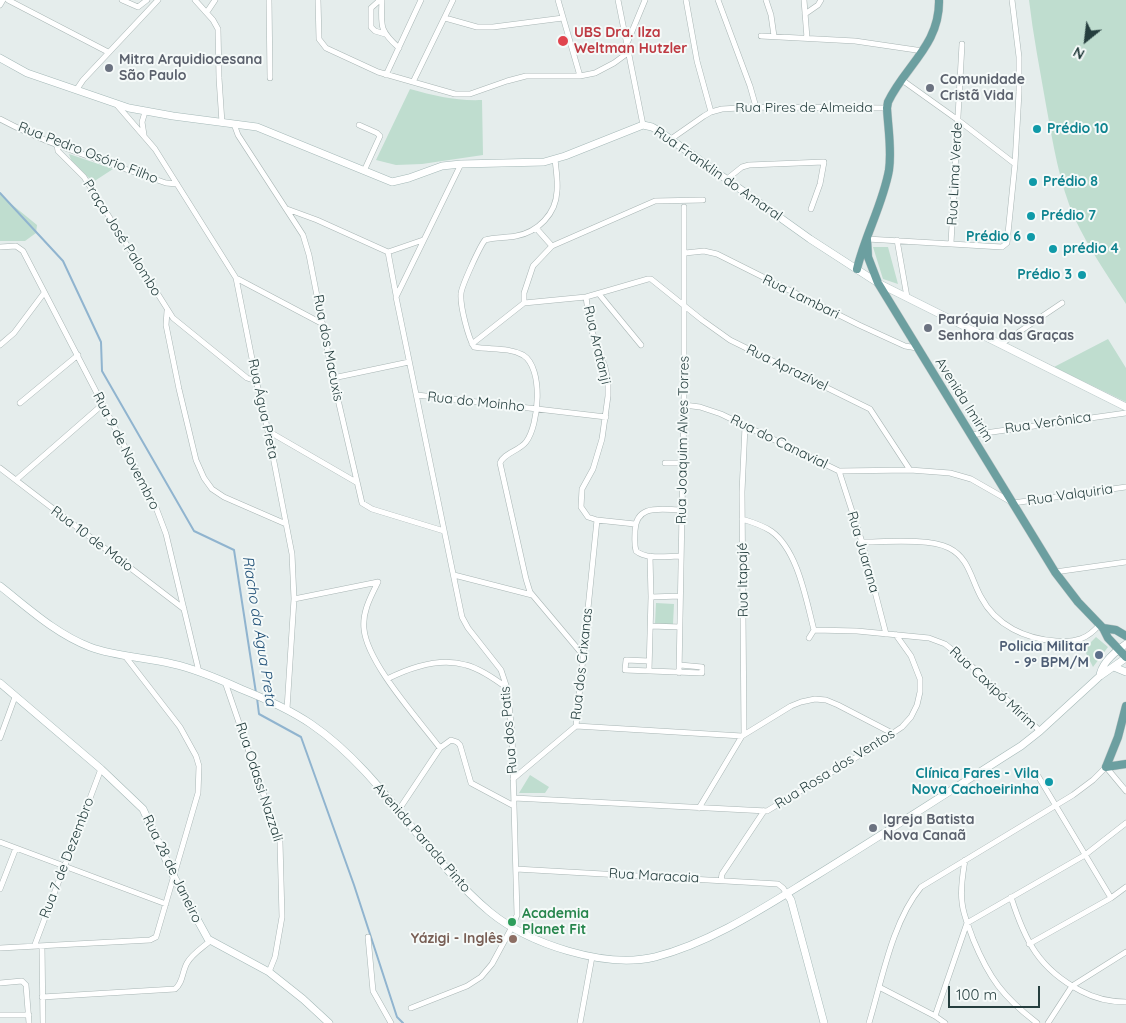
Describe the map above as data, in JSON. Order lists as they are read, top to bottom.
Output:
{
  "streets": {
    "main road": ["Avenida Imirim"],
    "street": [
      "Rua Pires de Almeida",
      "Rua Pedro Osório Filho",
      "Rua Franklin do Amaral",
      "Rua Lima Verde",
      "Praça José Palombo",
      "Rua Lambari",
      "Rua Aratanji",
      "Rua dos Macuxis",
      "Rua Aprazível",
      "Rua do Moinho",
      "Rua Água Preta",
      "Rua Verônica",
      "Rua Joaquim Alves Torres",
      "Rua do Canavial",
      "Rua 9 de Novembro",
      "Rua Valquiria",
      "Rua 10 de Maio",
      "Rua Juarana",
      "Rua Itapajé",
      "Rua dos Crixanas",
      "Rua Caxipó Mirim",
      "Rua dos Patis",
      "Rua Rosa dos Ventos",
      "Rua Odassi Nazzali",
      "Avenida Parada Pinto",
      "Rua 7 de Dezembro",
      "Rua 28 de Janeiro",
      "Rua Maracaia"
    ]
  },
  "crossings": [
    ["Rua Pires de Almeida", "Rua Franklin do Amaral"],
    ["Rua Pires de Almeida", "Avenida Imirim"],
    ["Rua Pedro Osório Filho", "Praça José Palombo"],
    ["Rua Pedro Osório Filho", "Rua Água Preta"],
    ["Rua Franklin do Amaral", "Rua dos Macuxis"],
    ["Rua Franklin do Amaral", "Avenida Imirim"],
    ["Rua Franklin do Amaral", "Rua Água Preta"],
    ["Rua Lambari", "Avenida Imirim"],
    ["Rua Lambari", "Rua Joaquim Alves Torres"],
    ["Rua Aratanji", "Rua Aprazível"],
    ["Rua Aratanji", "Rua do Moinho"],
    ["Rua Aratanji", "Rua dos Crixanas"],
    ["Rua dos Macuxis", "Rua dos Patis"],
    ["Rua Aprazível", "Rua Joaquim Alves Torres"],
    ["Rua Aprazível", "Rua do Canavial"],
    ["Avenida Imirim", "Rua Verônica"],
    ["Avenida Imirim", "Rua do Canavial"],
    ["Avenida Imirim", "Rua Valquiria"],
    ["Avenida Imirim", "Avenida Parada Pinto"],
    ["Rua do Moinho", "Rua dos Patis"],
    ["Rua Água Preta", "Avenida Parada Pinto"],
    ["Rua Joaquim Alves Torres", "Rua do Canavial"],
    ["Rua do Canavial", "Rua Valquiria"],
    ["Rua do Canavial", "Rua Juarana"],
    ["Rua do Canavial", "Rua Itapajé"],
    ["Rua 9 de Novembro", "Rua 10 de Maio"],
    ["Rua 9 de Novembro", "Avenida Parada Pinto"],
    ["Rua Juarana", "Rua Caxipó Mirim"],
    ["Rua dos Crixanas", "Rua dos Patis"],
    ["Rua Caxipó Mirim", "Rua Rosa dos Ventos"],
    ["Rua Caxipó Mirim", "Avenida Parada Pinto"],
    ["Rua dos Patis", "Rua Rosa dos Ventos"],
    ["Rua dos Patis", "Avenida Parada Pinto"],
    ["Rua dos Patis", "Rua Maracaia"],
    ["Rua Odassi Nazzali", "Avenida Parada Pinto"],
    ["Avenida Parada Pinto", "Rua Maracaia"],
    ["Rua 7 de Dezembro", "Rua 28 de Janeiro"]
  ],
  "water": ["Riacho da Água Preta"],
  "places": [
    "UBS Dra. Ilza Weltman Hutzler",
    "Mitra Arquidiocesana São Paulo",
    "Comunidade Cristã Vida",
    "Prédio 10",
    "Prédio 8",
    "Prédio 7",
    "Prédio 6",
    "prédio 4",
    "Prédio 3",
    "Paróquia Nossa Senhora das Graças",
    "Policia Militar - 9º BPM/M",
    "Clínica Fares - Vila Nova Cachoeirinha",
    "Igreja Batista Nova Canaã",
    "Academia Planet Fit",
    "Yázigi - Inglês"
  ],
  "scale_bar": "100 m",
  "north": "bottom left"
}
